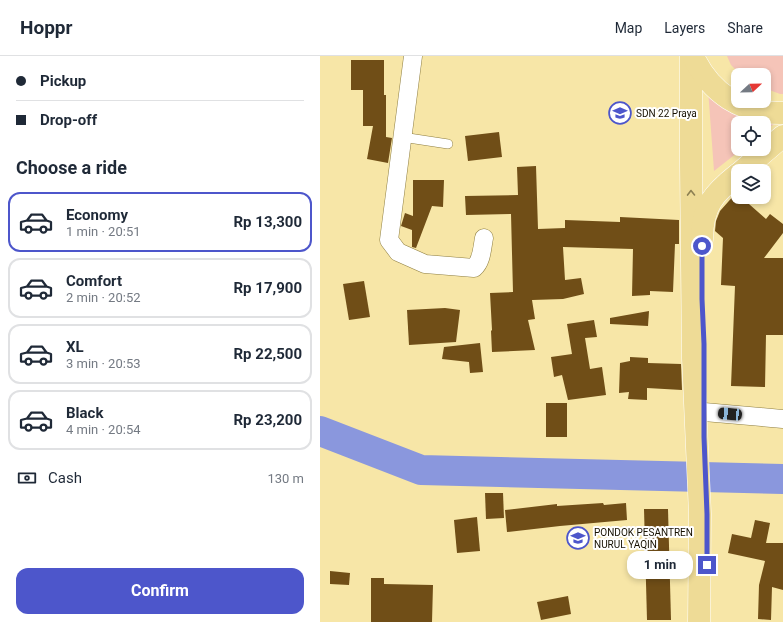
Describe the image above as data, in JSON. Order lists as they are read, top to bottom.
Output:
{
  "places": {
    "school or university": ["SDN 22 Praya", "PONDOK PESANTREN NURUL YAQIN"]
  },
  "north": "right",
  "page": {
    "header": "Hoppr",
    "nav": ["Map", "Layers", "Share"],
    "banner": ["Pickup", "Drop-off"],
    "heading": "Choose a ride",
    "list": [
      {
        "name": "Economy",
        "note": "1 min · 20:51",
        "value": "Rp 13,300"
      },
      {
        "name": "Comfort",
        "note": "2 min · 20:52",
        "value": "Rp 17,900"
      },
      {
        "name": "XL",
        "note": "3 min · 20:53",
        "value": "Rp 22,500"
      },
      {
        "name": "Black",
        "note": "4 min · 20:54",
        "value": "Rp 23,200"
      }
    ],
    "pay": ["Cash", "130 m"],
    "bubble": "1 min",
    "buttons": "Confirm"
  }
}
